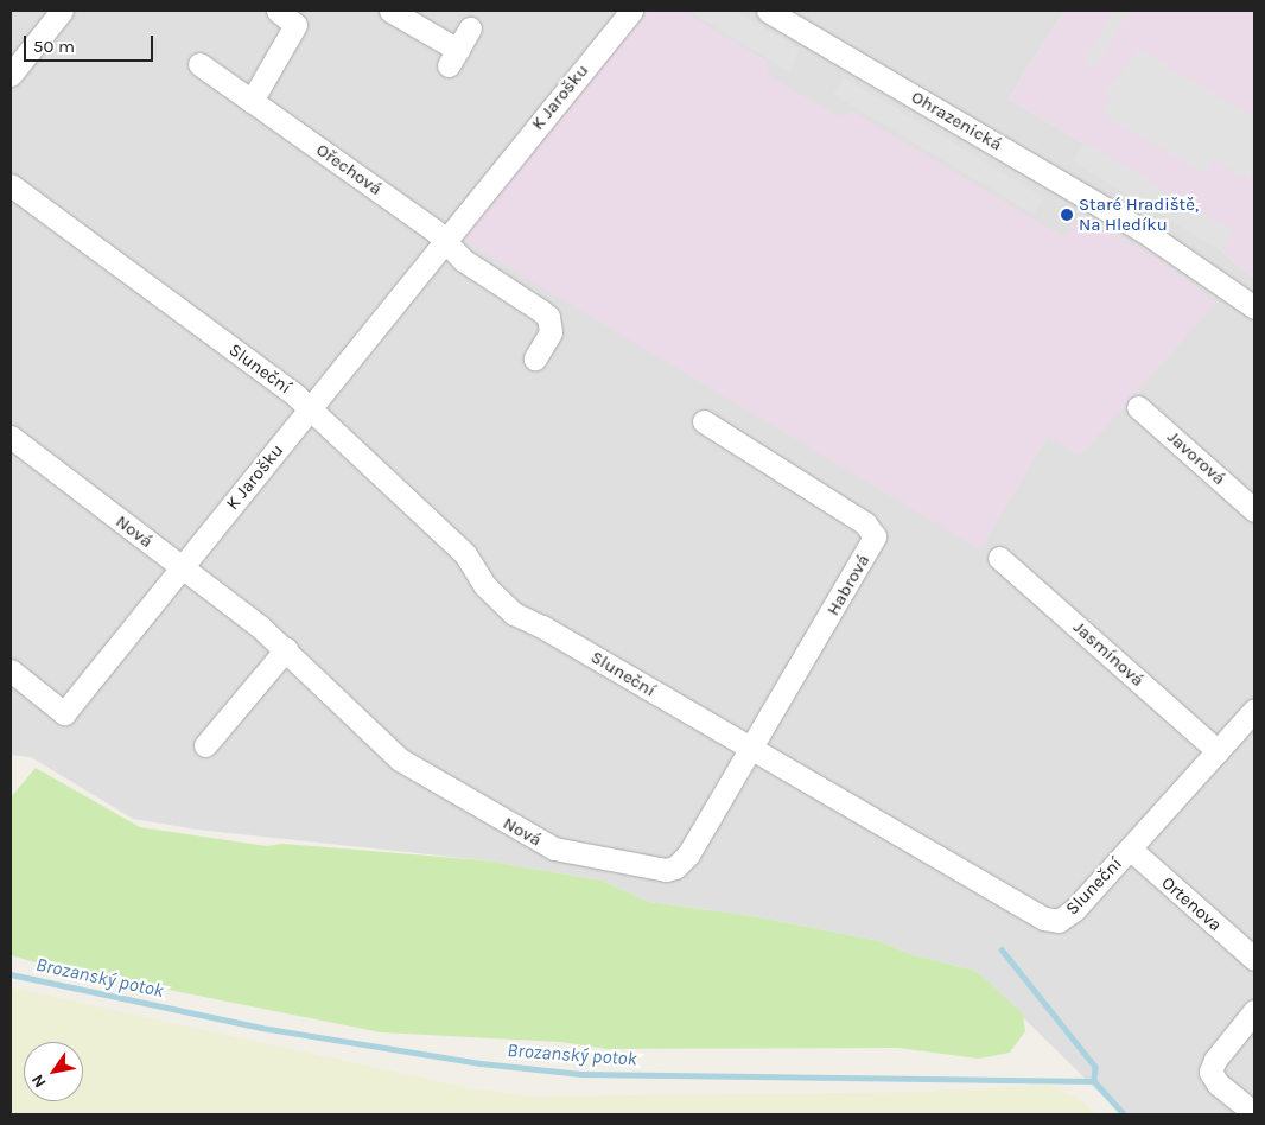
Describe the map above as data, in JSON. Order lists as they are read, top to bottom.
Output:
{
  "streets": {
    "street": [
      "K Jarošku",
      "Ohrazenická",
      "Ořechová",
      "Sluneční",
      "Javorová",
      "Nová",
      "Habrová",
      "Jasmínová",
      "Ortenova"
    ]
  },
  "crossings": [
    ["K Jarošku", "Ořechová"],
    ["K Jarošku", "Sluneční"],
    ["K Jarošku", "Nová"],
    ["Sluneční", "Nová"],
    ["Sluneční", "Habrová"],
    ["Sluneční", "Jasmínová"],
    ["Sluneční", "Ortenova"],
    ["Nová", "Habrová"]
  ],
  "water": ["Brozanský potok"],
  "places": ["Staré Hradiště, Na Hledíku"],
  "scale_bar": "50 m",
  "north": "bottom left"
}
